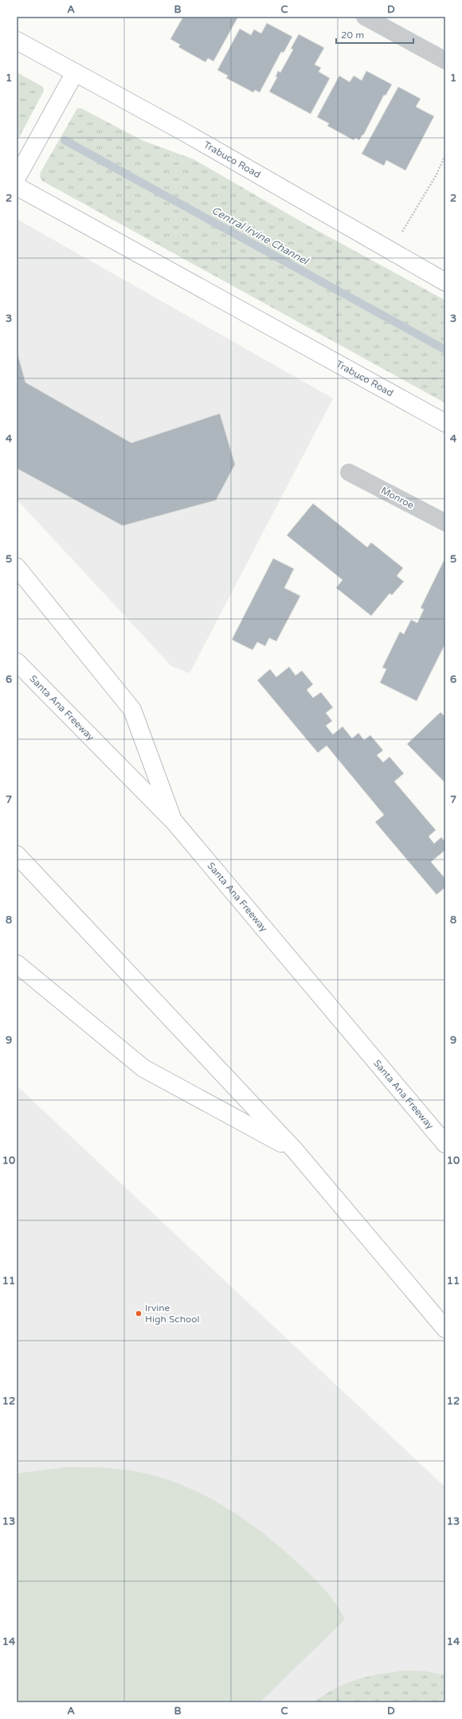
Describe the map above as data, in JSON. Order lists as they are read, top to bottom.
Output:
{
  "streets": {
    "main road": ["Trabuco Road", "Santa Ana Freeway"],
    "street": ["Monroe"]
  },
  "water": ["Central Irvine Channel"],
  "places": ["Irvine High School"],
  "scale_bar": "20 m",
  "grid": {
    "columns": [
      "A",
      "B",
      "C",
      "D"
    ],
    "rows": [
      "1",
      "2",
      "3",
      "4",
      "5",
      "6",
      "7",
      "8",
      "9",
      "10",
      "11",
      "12",
      "13",
      "14"
    ]
  }
}
